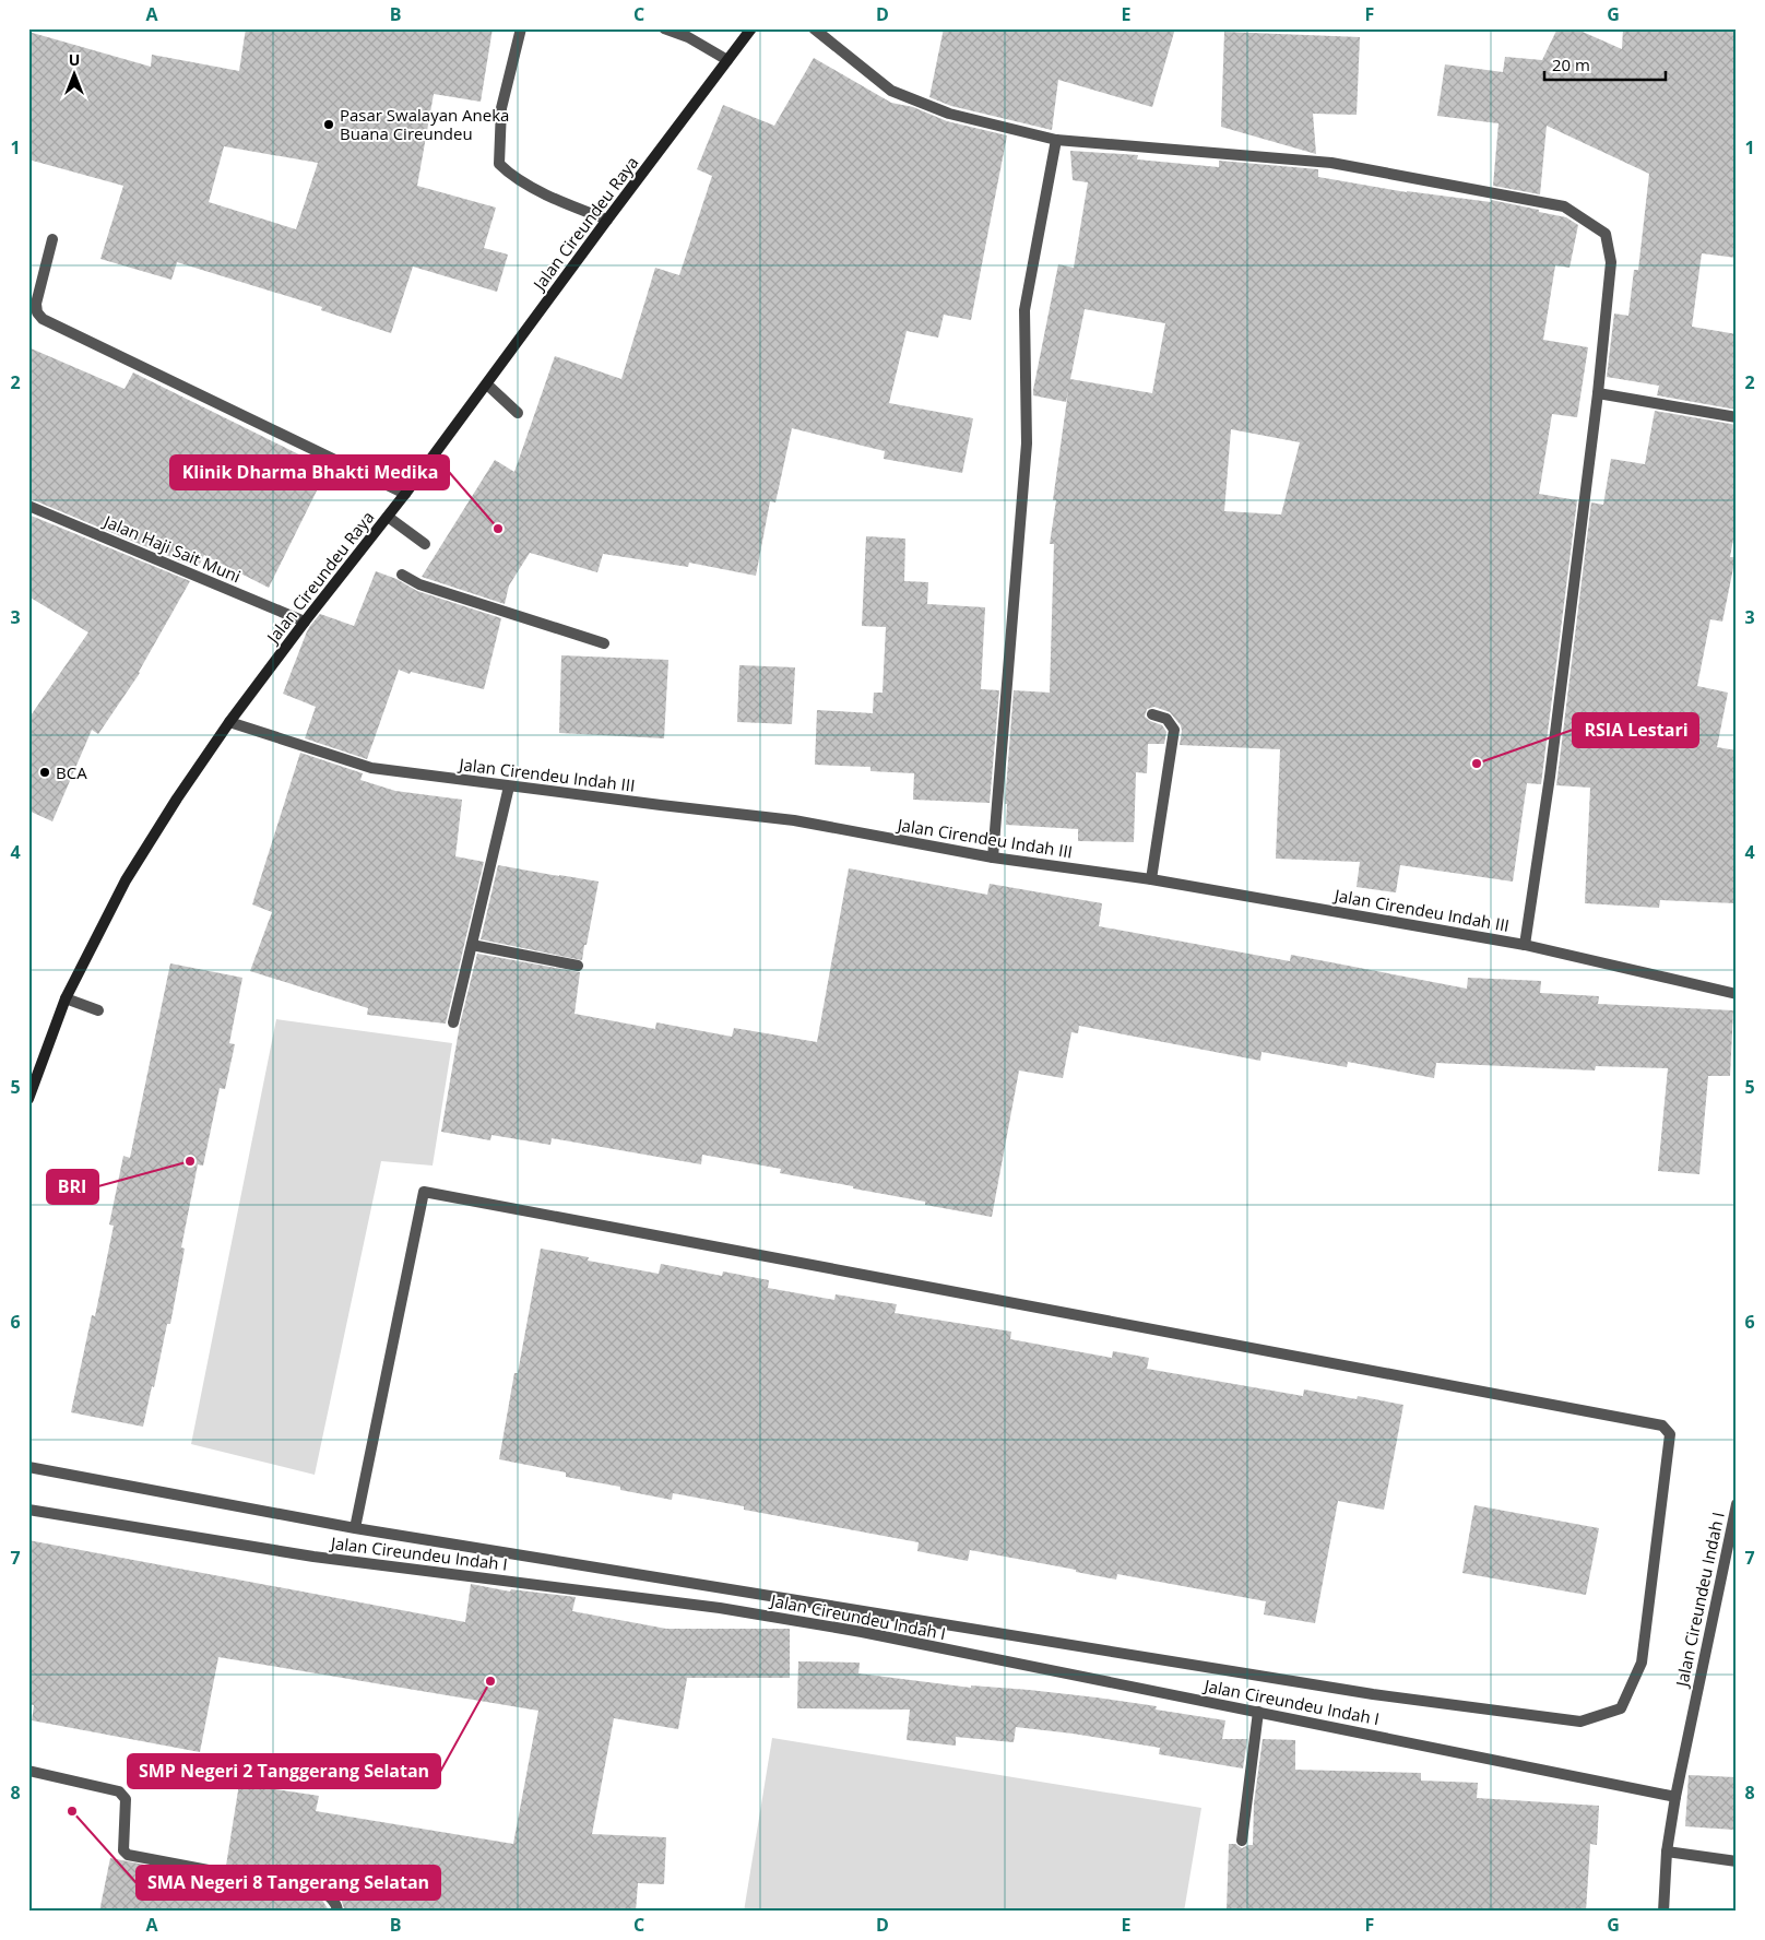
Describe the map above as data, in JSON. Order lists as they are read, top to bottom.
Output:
{
  "streets": {
    "main road": ["Jalan Cireundeu Raya"],
    "street": ["Jalan Haji Sait Muni", "Jalan Cirendeu Indah III", "Jalan Cireundeu Indah I"]
  },
  "crossings": [
    ["Jalan Cireundeu Raya", "Jalan Haji Sait Muni"],
    ["Jalan Cireundeu Raya", "Jalan Cirendeu Indah III"]
  ],
  "places": [
    "Pasar Swalayan Aneka Buana Cireundeu",
    "Klinik Dharma Bhakti Medika",
    "RSIA Lestari",
    "BCA",
    "BRI",
    "SMP Negeri 2 Tanggerang Selatan",
    "SMA Negeri 8 Tangerang Selatan"
  ],
  "scale_bar": "20 m",
  "north": "top",
  "grid": {
    "columns": [
      "A",
      "B",
      "C",
      "D",
      "E",
      "F",
      "G"
    ],
    "rows": [
      "1",
      "2",
      "3",
      "4",
      "5",
      "6",
      "7",
      "8"
    ]
  }
}
